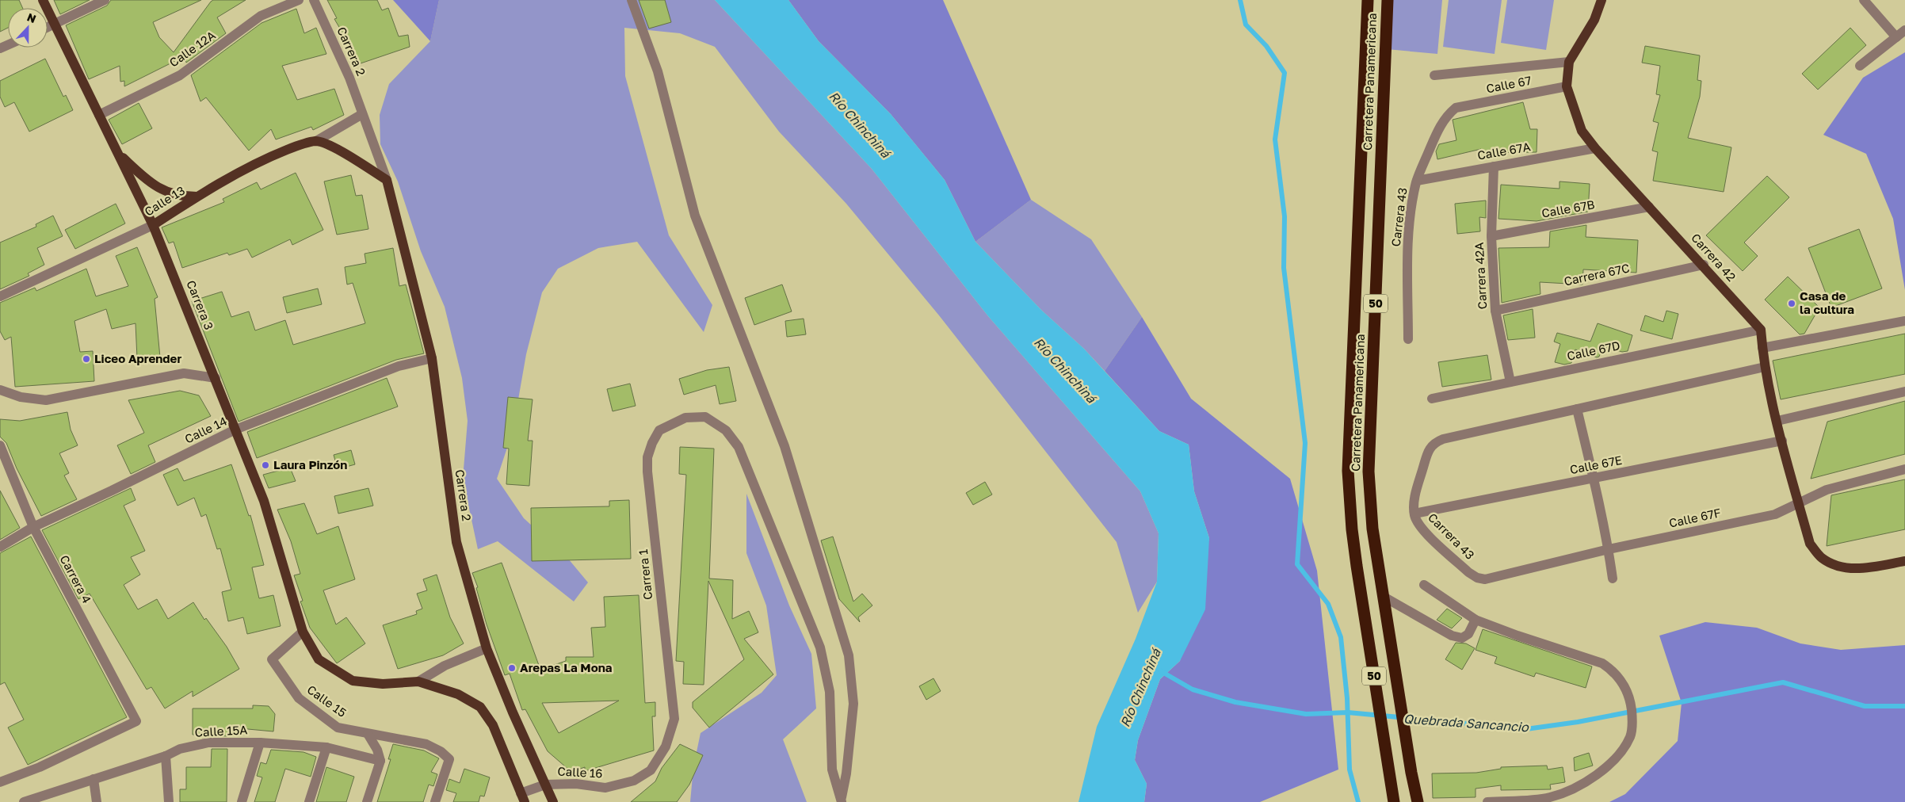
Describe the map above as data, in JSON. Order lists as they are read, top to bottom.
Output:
{
  "streets": {
    "highway": ["Carretera Panamericana", "50"],
    "main road": [
      "Carrera 2",
      "Calle 13",
      "Carrera 42",
      "Carrera 3"
    ],
    "street": [
      "Calle 12A",
      "Calle 67",
      "Calle 67A",
      "Calle 67B",
      "Carrera 43",
      "Carrera 67C",
      "Carrera 42A",
      "Calle 67D",
      "Calle 14",
      "Calle 67E",
      "Calle 67F",
      "Carrera 1",
      "Carrera 4",
      "Calle 15",
      "Calle 15A",
      "Calle 16"
    ]
  },
  "crossings": [
    ["Calle 12A", "Carrera 3"],
    ["Carrera 2", "Calle 14"],
    ["Carrera 2", "Calle 16"],
    ["Calle 67", "Carrera 43"],
    ["Calle 67", "Carrera 42"],
    ["Calle 67A", "Carrera 43"],
    ["Calle 67A", "Carrera 42"],
    ["Calle 67A", "Carrera 42A"],
    ["Calle 13", "Carrera 3"],
    ["Calle 67B", "Carrera 42"],
    ["Calle 67B", "Carrera 42A"],
    ["Carrera 43", "Calle 67E"],
    ["Carrera 43", "Calle 67F"],
    ["Carrera 42", "Carrera 67C"],
    ["Carrera 42", "Calle 67D"],
    ["Carrera 67C", "Carrera 42A"],
    ["Carrera 42A", "Calle 67D"],
    ["Carrera 3", "Calle 14"],
    ["Carrera 3", "Calle 15"],
    ["Calle 14", "Carrera 4"],
    ["Carrera 1", "Calle 16"]
  ],
  "water": ["Río Chinchiná", "Quebrada Sancancio"],
  "places": [
    "Casa de la cultura",
    "Liceo Aprender",
    "Laura Pinzón",
    "Arepas La Mona"
  ],
  "north": "top"
}
